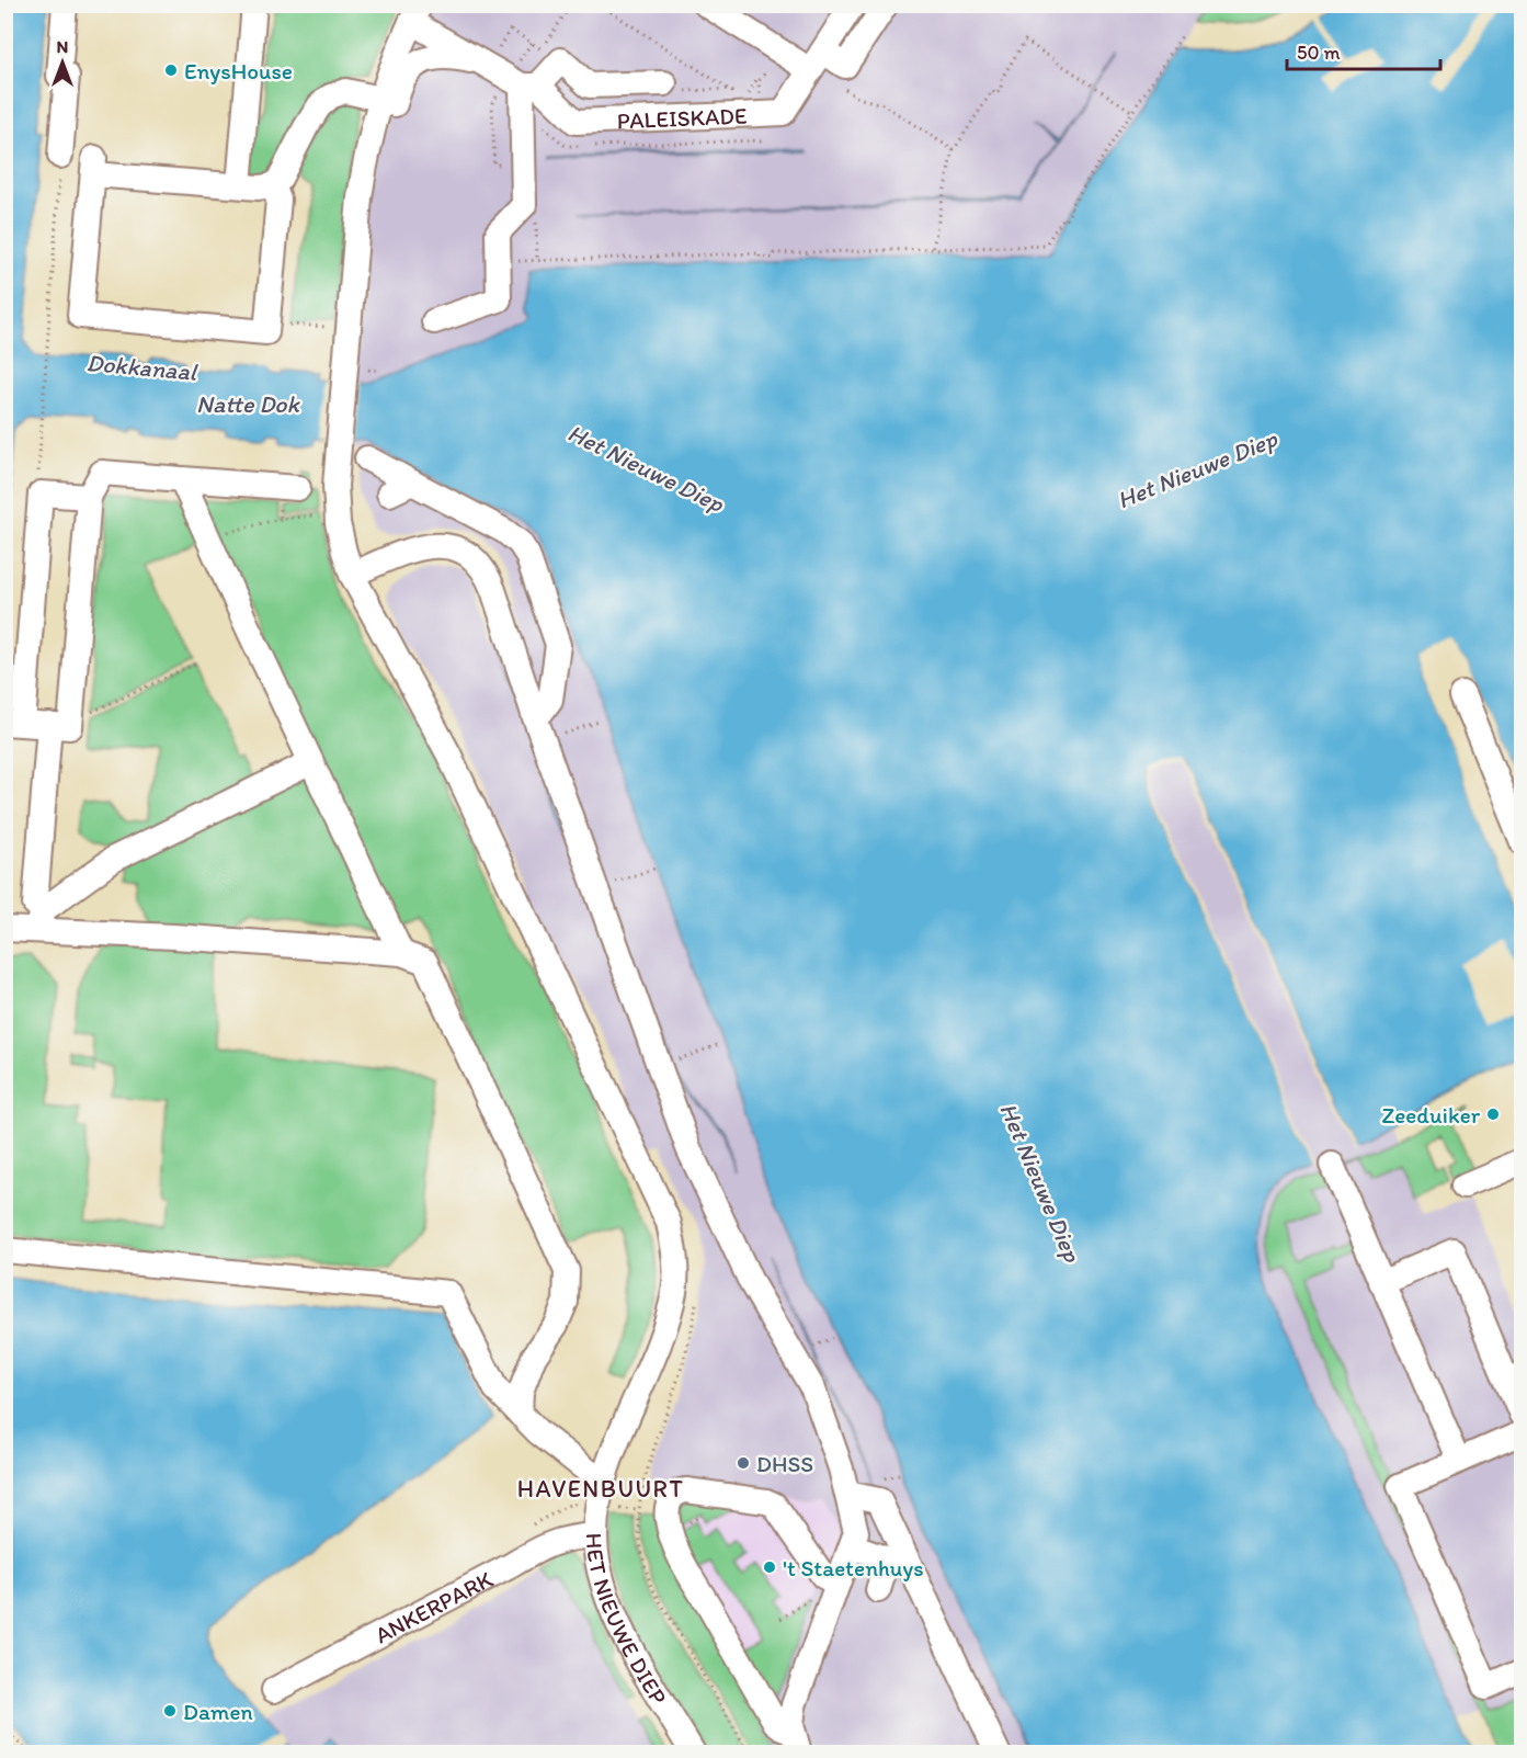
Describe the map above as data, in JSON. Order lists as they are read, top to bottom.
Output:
{
  "streets": {
    "street": ["PALEISKADE", "ANKERPARK", "HET NIEUWE DIEP"]
  },
  "crossings": [
    ["PALEISKADE", "HET NIEUWE DIEP"],
    ["ANKERPARK", "HET NIEUWE DIEP"]
  ],
  "districts": ["HAVENBUURT"],
  "water": ["Dokkanaal", "Natte Dok", "Het Nieuwe Diep"],
  "places": [
    "EnysHouse",
    "Zeeduiker",
    "DHSS",
    "'t Staetenhuys",
    "Damen"
  ],
  "scale_bar": "50 m",
  "north": "top"
}
